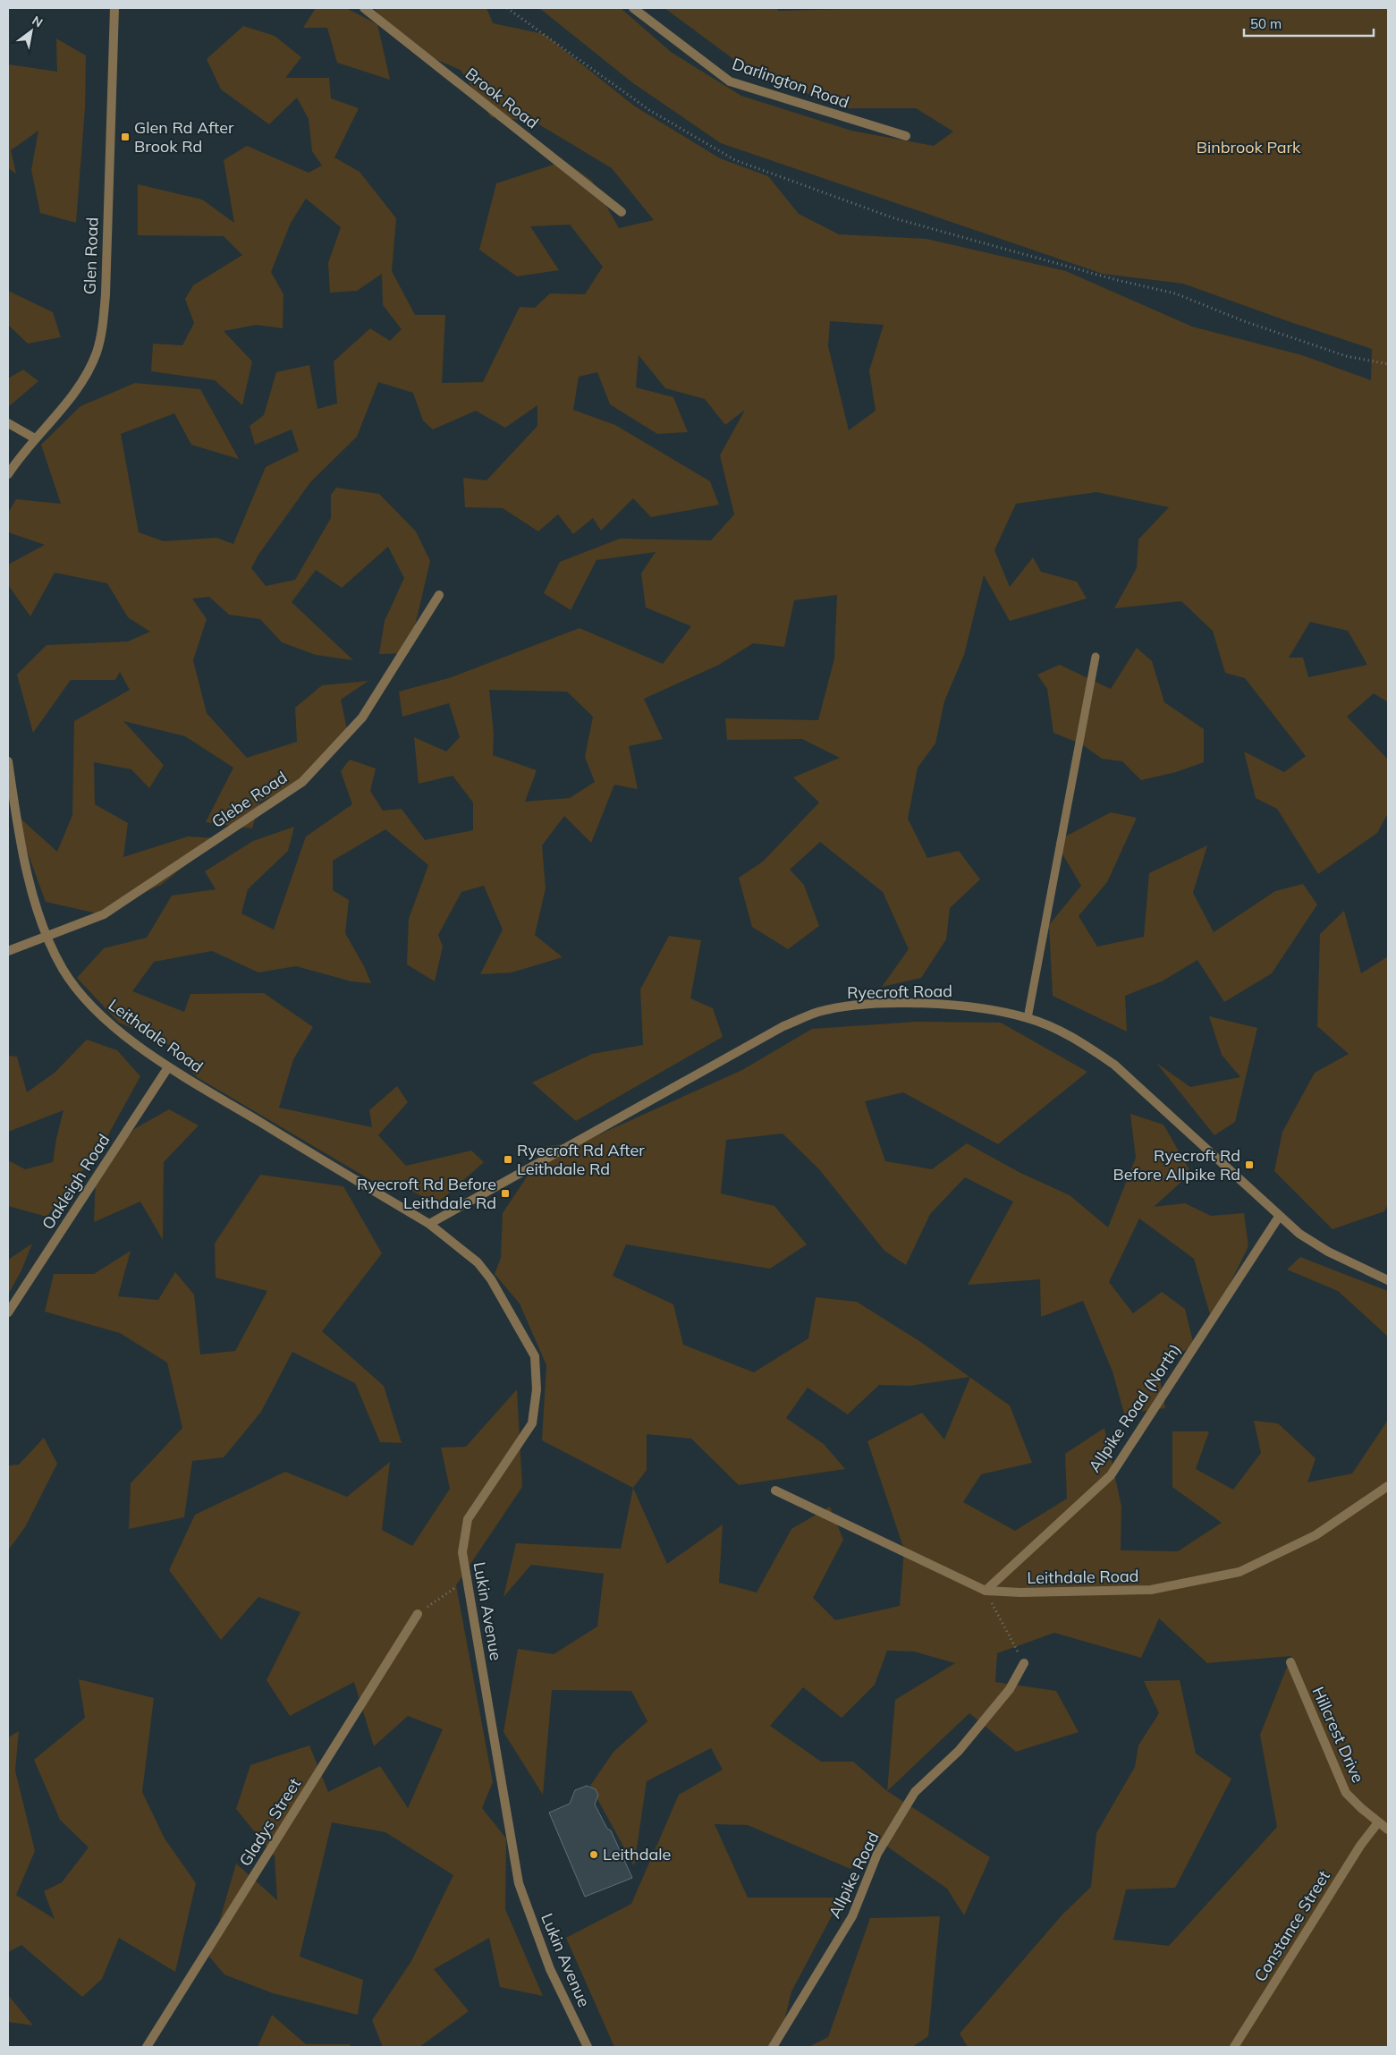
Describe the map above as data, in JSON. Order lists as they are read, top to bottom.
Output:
{
  "streets": {
    "street": [
      "Darlington Road",
      "Brook Road",
      "Glen Road",
      "Glebe Road",
      "Ryecroft Road",
      "Leithdale Road",
      "Oakleigh Road",
      "Allpike Road (North)",
      "Lukin Avenue",
      "Hillcrest Drive",
      "Gladys Street",
      "Allpike Road",
      "Constance Street"
    ]
  },
  "crossings": [
    ["Glebe Road", "Leithdale Road"],
    ["Ryecroft Road", "Leithdale Road"],
    ["Ryecroft Road", "Allpike Road (North)"],
    ["Ryecroft Road", "Lukin Avenue"],
    ["Leithdale Road", "Oakleigh Road"],
    ["Leithdale Road", "Allpike Road (North)"],
    ["Leithdale Road", "Lukin Avenue"],
    ["Hillcrest Drive", "Constance Street"]
  ],
  "parks": ["Binbrook Park"],
  "places": {
    "transit": [
      "Glen Rd After Brook Rd",
      "Ryecroft Rd After Leithdale Rd",
      "Ryecroft Rd Before Allpike Rd",
      "Ryecroft Rd Before Leithdale Rd"
    ],
    "other": ["Leithdale"]
  },
  "scale_bar": "50 m",
  "north": "top right"
}
